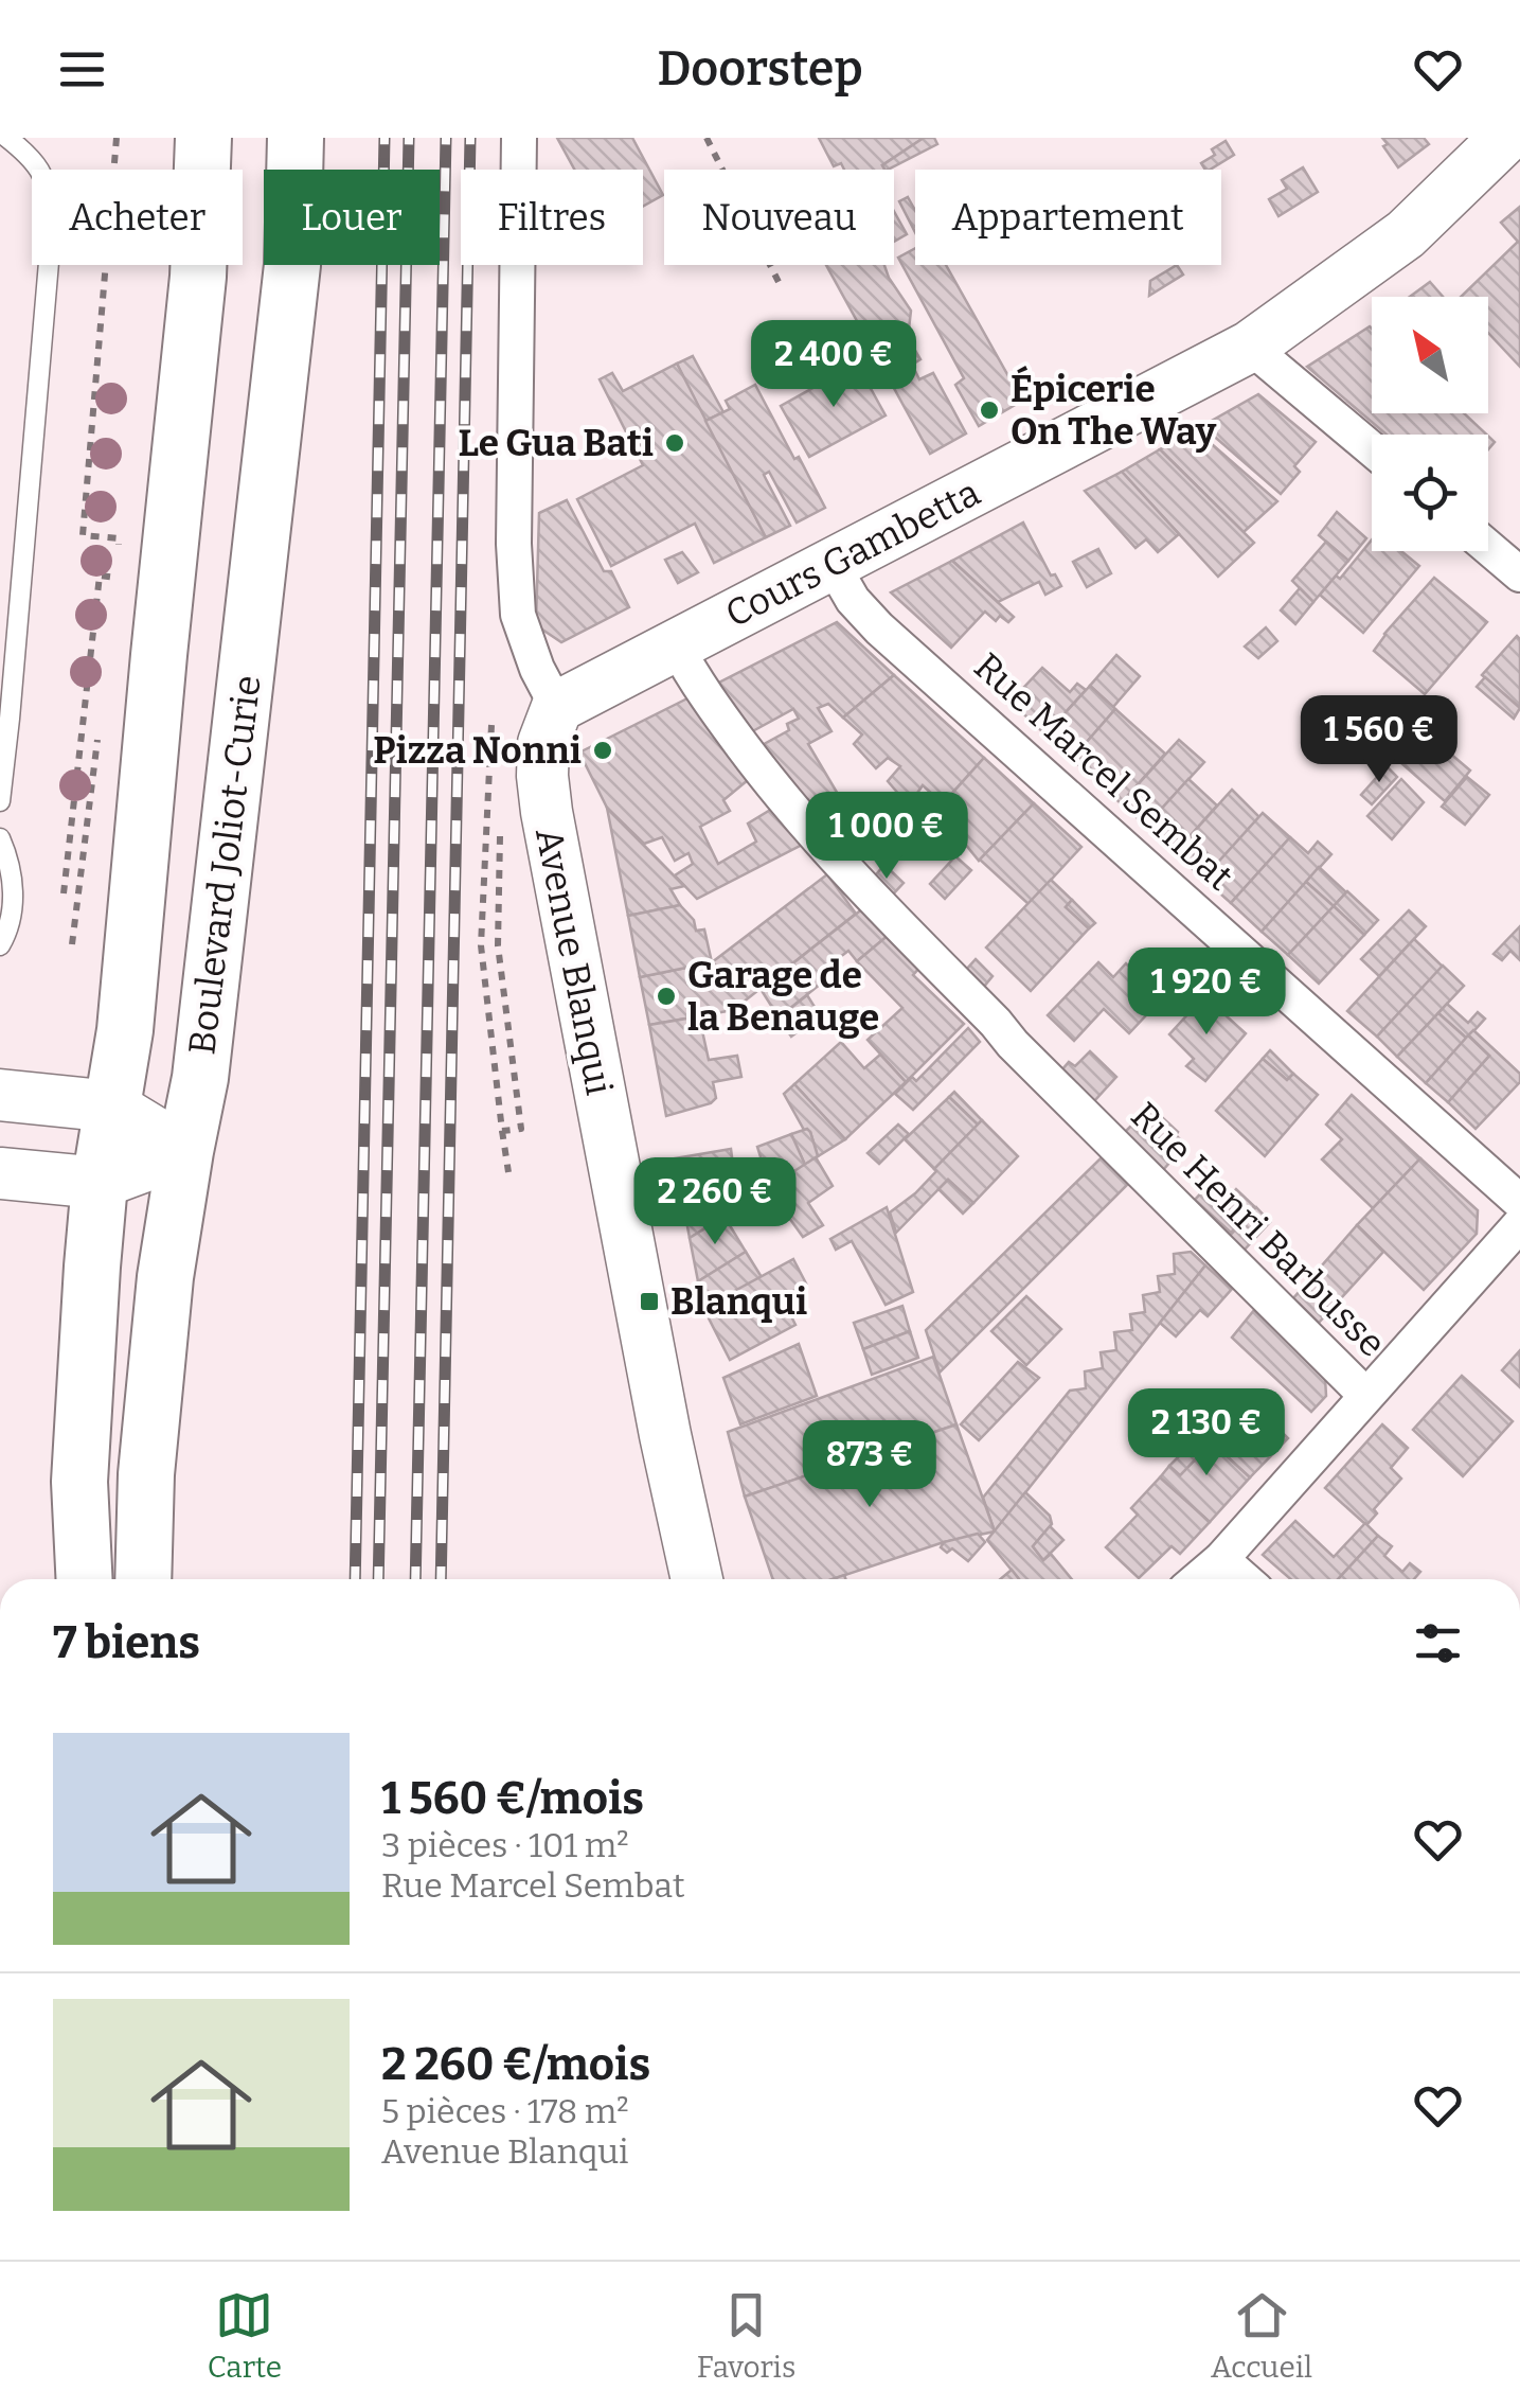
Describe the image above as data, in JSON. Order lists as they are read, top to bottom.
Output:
{
  "streets": {
    "main road": ["Boulevard Joliot-Curie"],
    "street": [
      "Cours Gambetta",
      "Rue Marcel Sembat",
      "Avenue Blanqui",
      "Rue Henri Barbusse"
    ]
  },
  "crossings": [
    ["Cours Gambetta", "Rue Marcel Sembat"],
    ["Cours Gambetta", "Avenue Blanqui"],
    ["Cours Gambetta", "Rue Henri Barbusse"]
  ],
  "places": {
    "other": [
      "Épicerie On The Way",
      "Le Gua Bati",
      "Pizza Nonni",
      "Garage de la Benauge"
    ],
    "transit": ["Blanqui"]
  },
  "north": "top left",
  "page": {
    "header": "Doorstep",
    "chip": [
      "Acheter",
      "Louer",
      "Filtres",
      "Nouveau",
      "Appartement"
    ],
    "price": [
      "2 400 €",
      "1 560 €",
      "1 000 €",
      "1 920 €",
      "2 260 €",
      "2 130 €",
      "873 €"
    ],
    "heading": "7 biens",
    "list": [
      {
        "name": "1 560 €/mois",
        "note": "3 pièces · 101 m² · Rue Marcel Sembat"
      },
      {
        "name": "2 260 €/mois",
        "note": "5 pièces · 178 m² · Avenue Blanqui"
      }
    ],
    "tabs": ["Carte", "Favoris", "Accueil"]
  }
}
